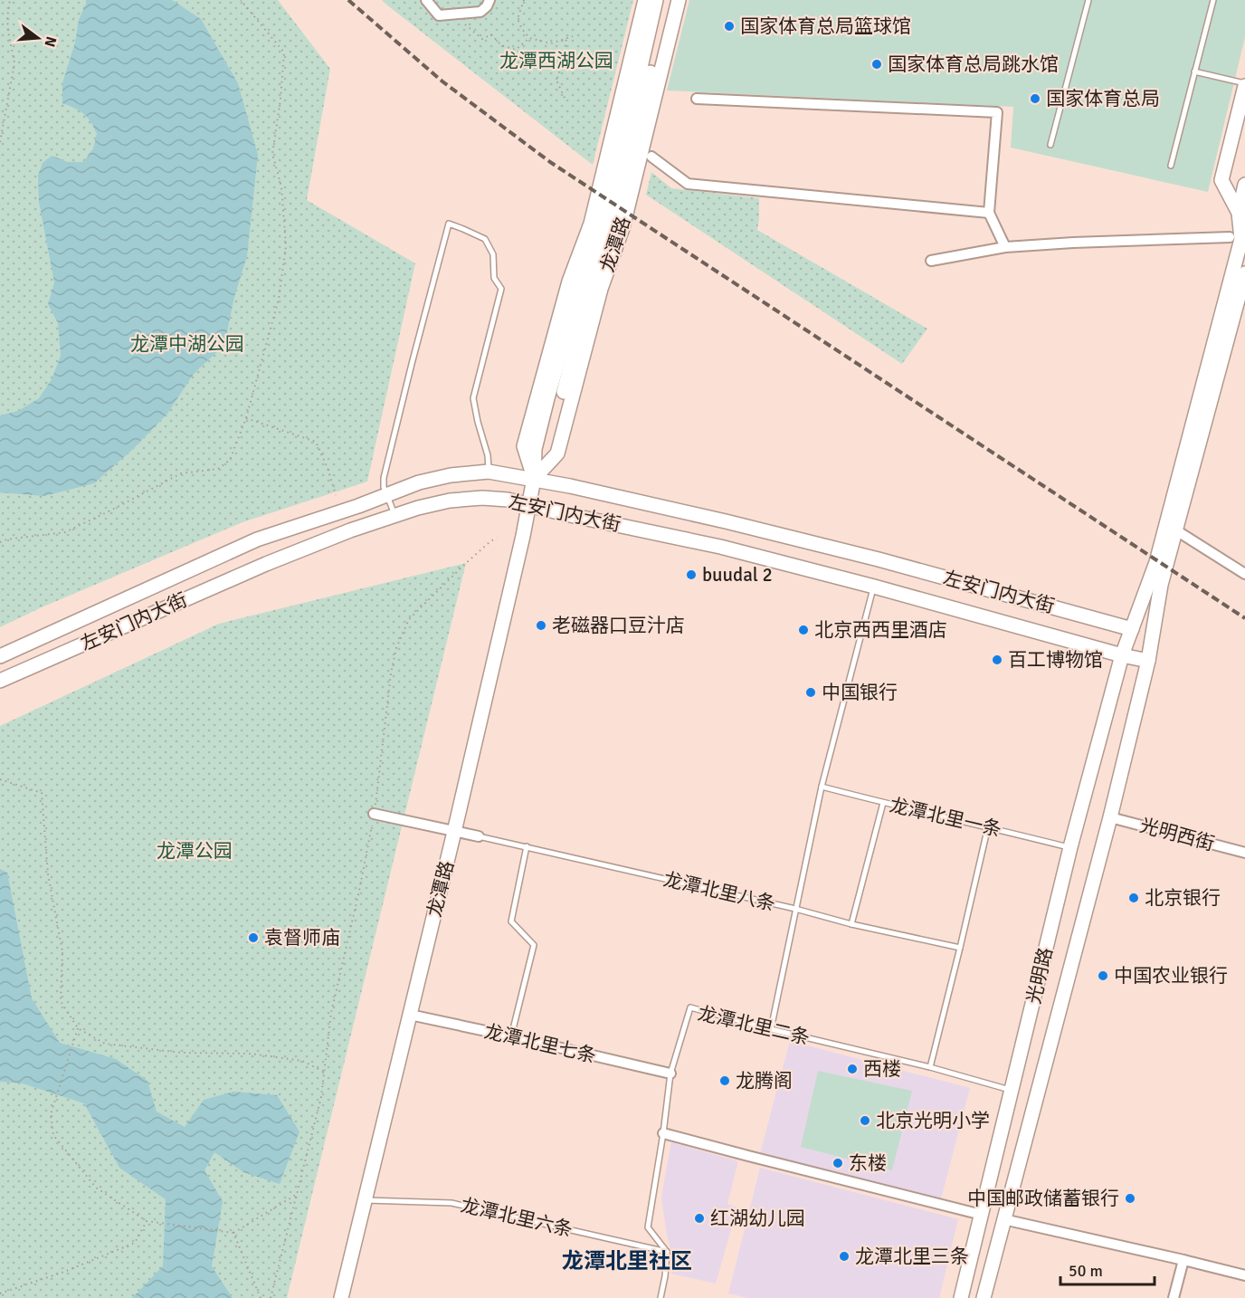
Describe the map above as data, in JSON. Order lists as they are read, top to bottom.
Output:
{
  "streets": {
    "street": [
      "龙潭路",
      "左安门内大街",
      "光明西街",
      "光明路",
      "龙潭北里七条"
    ],
    "lane": [
      "龙潭北里一条",
      "龙潭北里八条",
      "龙潭北里二条",
      "龙潭北里六条"
    ]
  },
  "crossings": [
    ["龙潭路", "左安门内大街"],
    ["龙潭路", "龙潭北里七条"],
    ["龙潭路", "龙潭北里六条"],
    ["左安门内大街", "光明路"],
    ["龙潭北里一条", "光明路"],
    ["光明西街", "光明路"],
    ["光明路", "龙潭北里二条"],
    ["龙潭北里二条", "龙潭北里七条"],
    ["龙潭北里二条", "龙潭北里六条"]
  ],
  "districts": ["龙潭北里社区"],
  "parks": ["龙潭西湖公园", "龙潭中湖公园", "龙潭公园"],
  "places": [
    "国家体育总局篮球馆",
    "国家体育总局跳水馆",
    "国家体育总局",
    "buudal 2",
    "老磁器口豆汁店",
    "北京西西里酒店",
    "百工博物馆",
    "中国银行",
    "北京银行",
    "袁督师庙",
    "中国农业银行",
    "西楼",
    "龙腾阁",
    "北京光明小学",
    "东楼",
    "中国邮政储蓄银行",
    "红湖幼儿园",
    "龙潭北里三条"
  ],
  "scale_bar": "50 m",
  "north": "right"
}
